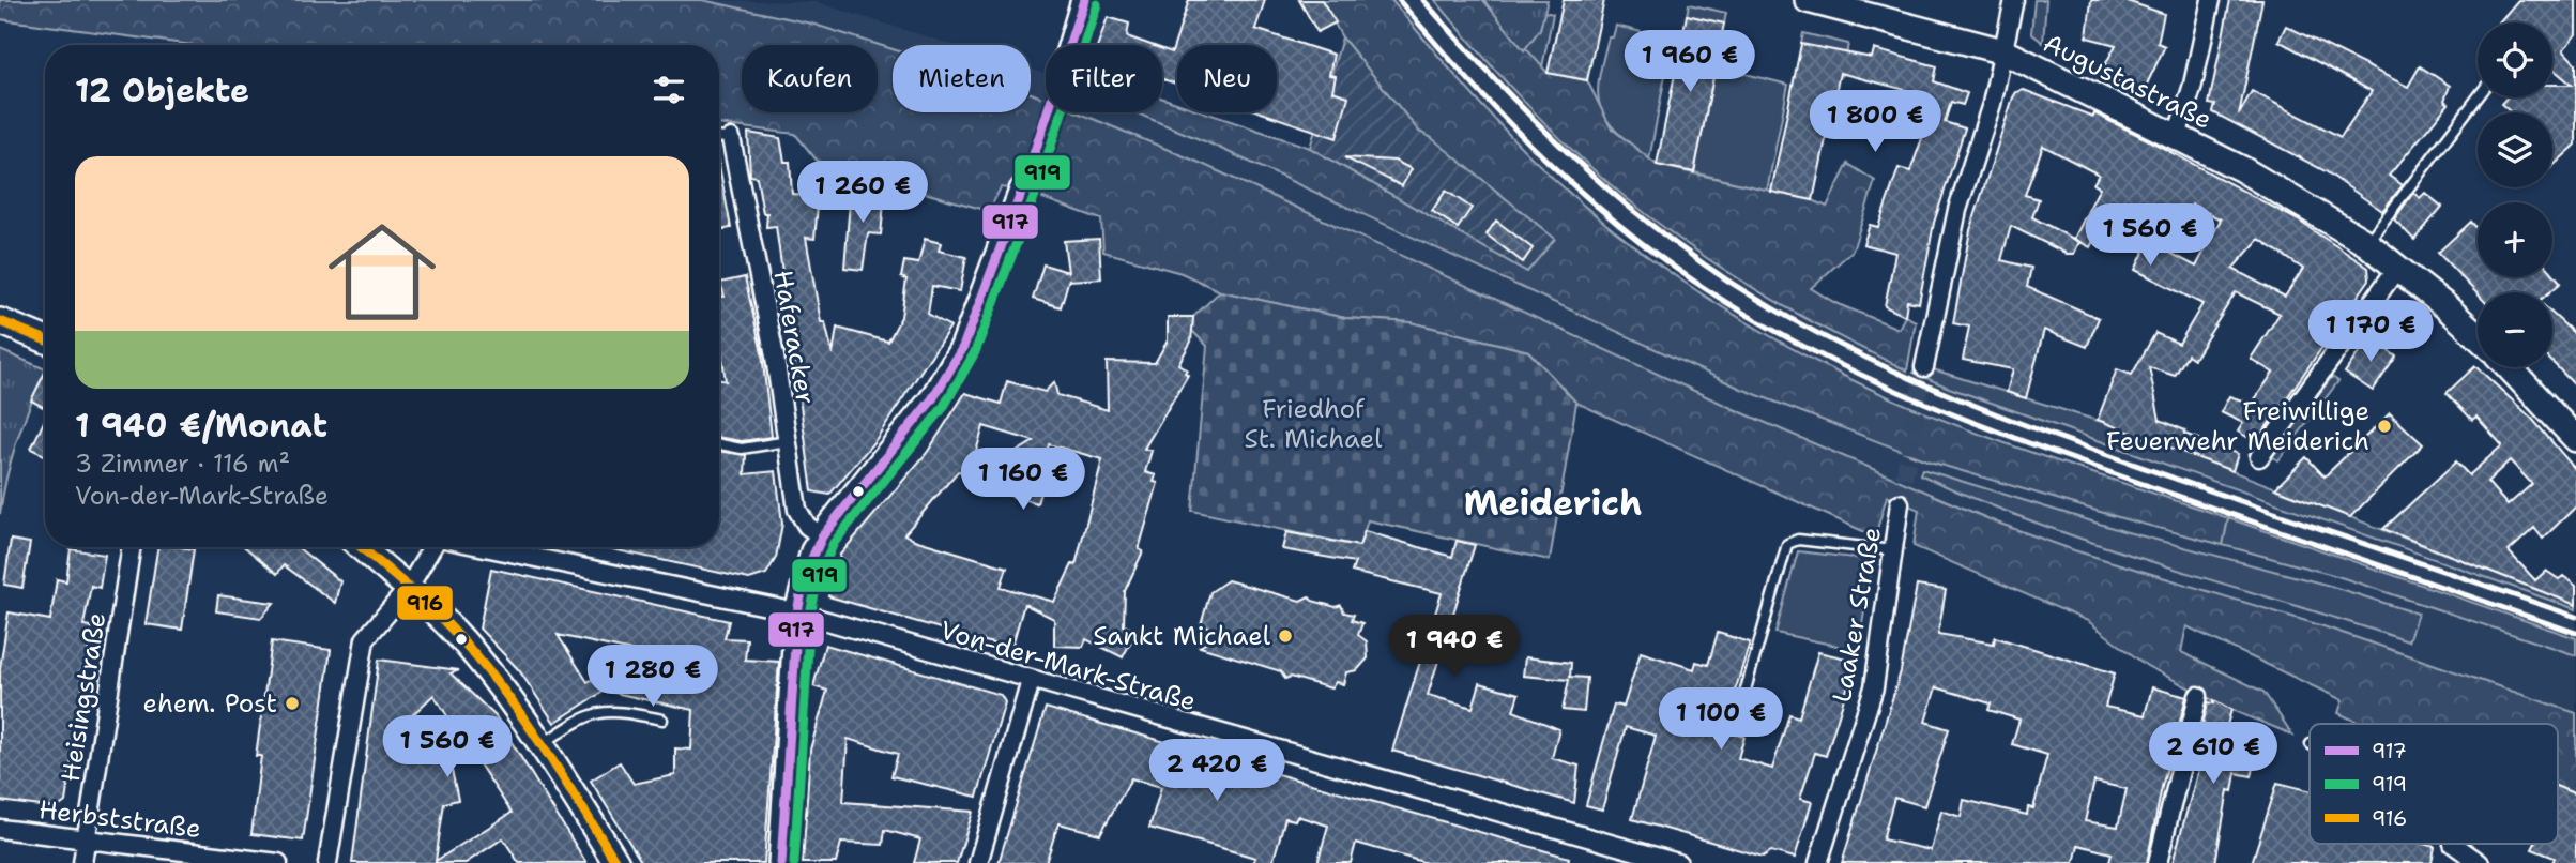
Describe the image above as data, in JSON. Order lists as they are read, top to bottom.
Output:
{
  "streets": {
    "street": [
      "Augustastraße",
      "Haferacker",
      "Laaker Straße",
      "Von-der-Mark-Straße",
      "Heisingstraße",
      "Herbststraße"
    ]
  },
  "crossings": [
    ["Heisingstraße", "Herbststraße"]
  ],
  "districts": ["Meiderich"],
  "parks": ["Friedhof St. Michael"],
  "places": ["Freiwillige Feuerwehr Meiderich", "Sankt Michael", "ehem. Post"],
  "lines": ["transit line 917", "transit line 919", "transit line 916"],
  "legend": ["917", "919", "916"],
  "page": {
    "map_buttons": ["+", "−"],
    "price": [
      "1 960 €",
      "1 800 €",
      "1 260 €",
      "1 560 €",
      "1 170 €",
      "1 160 €",
      "1 940 €",
      "1 280 €",
      "1 100 €",
      "1 560 €",
      "2 610 €",
      "2 420 €"
    ],
    "chip": [
      "Kaufen",
      "Mieten",
      "Filter",
      "Neu"
    ],
    "heading": "12 Objekte",
    "list": [
      {
        "name": "1 940 €/Monat",
        "note": "3 Zimmer · 116 m² · Von-der-Mark-Straße"
      }
    ]
  }
}
